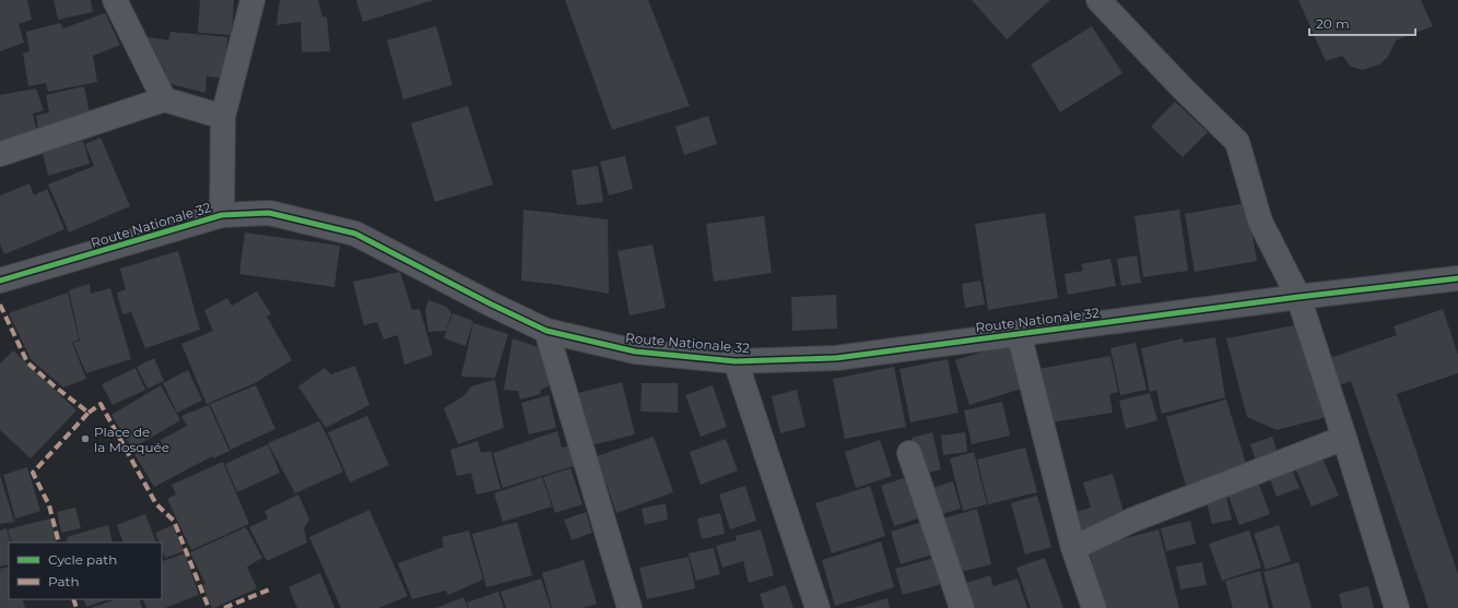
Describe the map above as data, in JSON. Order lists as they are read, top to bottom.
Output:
{
  "streets": {
    "street": ["Route Nationale 32"]
  },
  "places": ["Place de la Mosquée"],
  "legend": ["Cycle path", "Path"],
  "scale_bar": "20 m"
}
